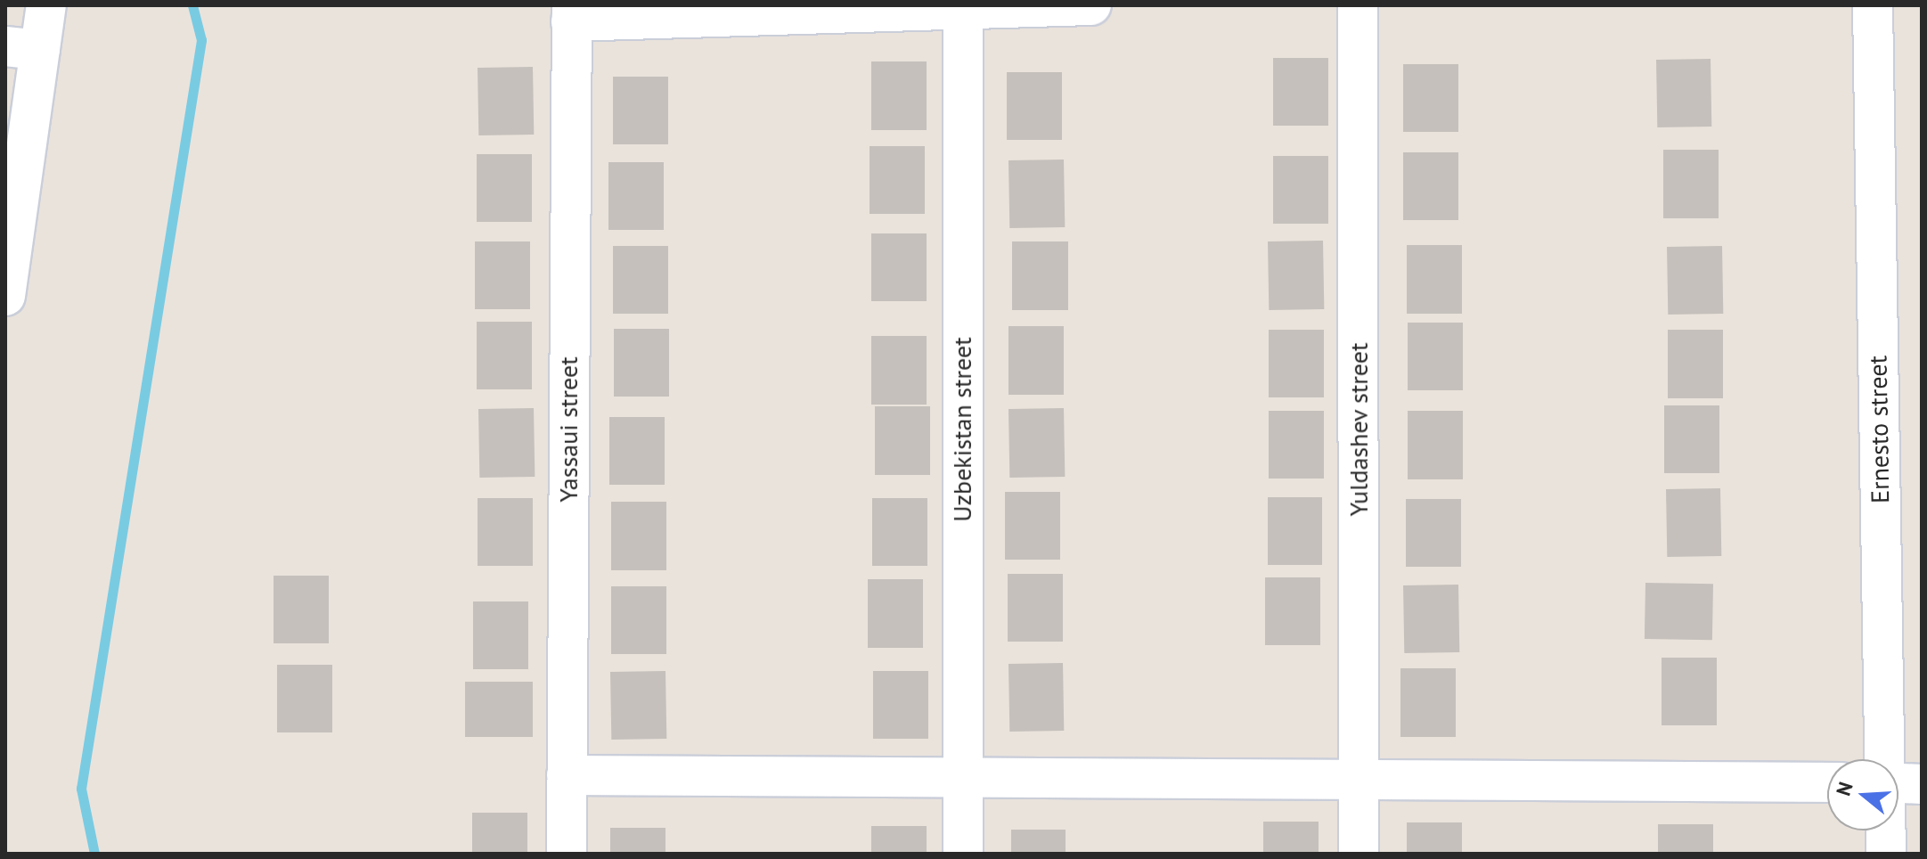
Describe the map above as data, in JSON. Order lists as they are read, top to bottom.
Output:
{
  "streets": {
    "street": [
      "Yassaui street",
      "Uzbekistan street",
      "Yuldashev street",
      "Ernesto street"
    ]
  },
  "north": "left"
}
